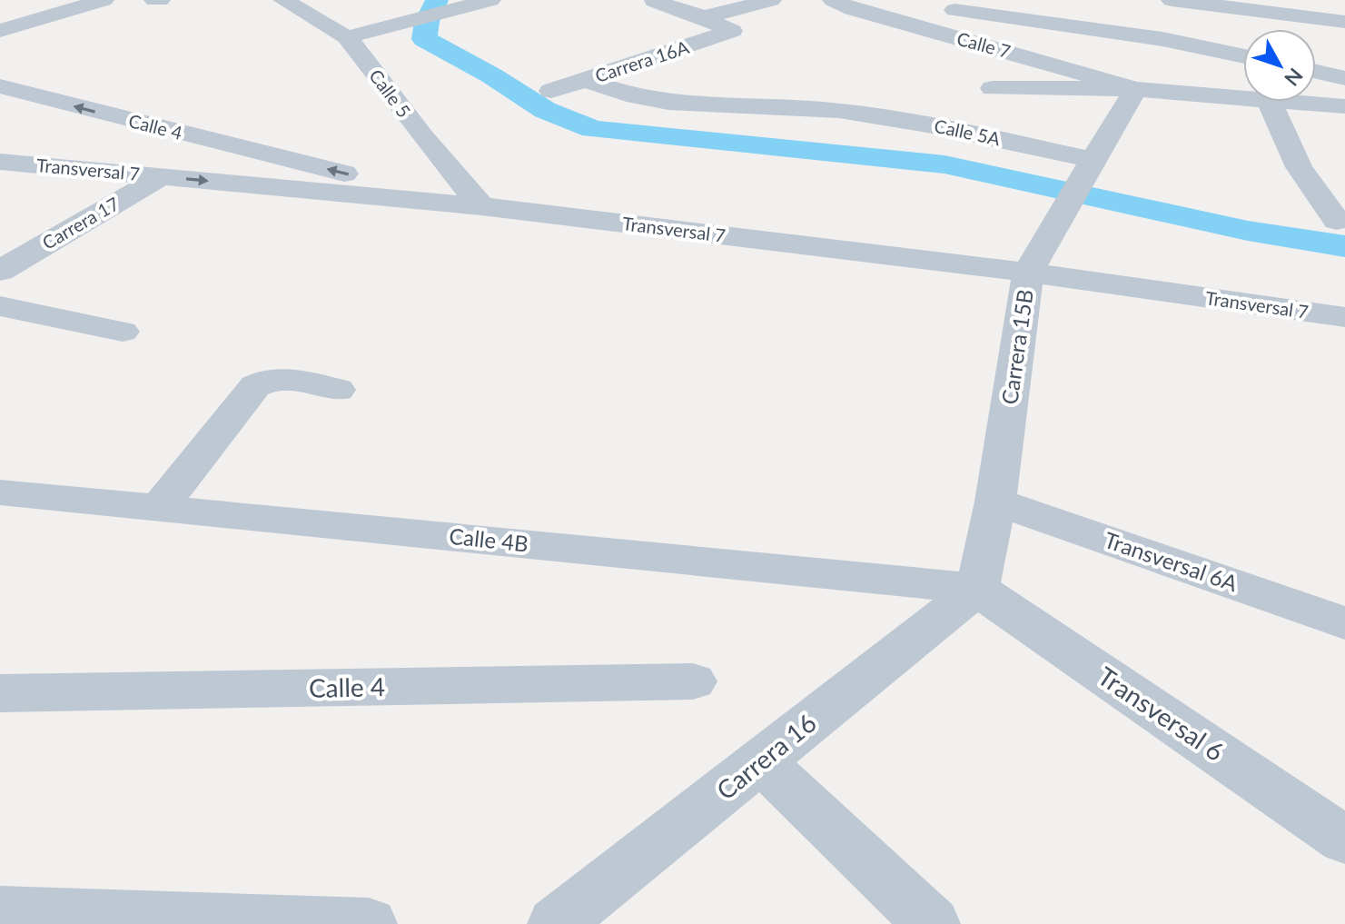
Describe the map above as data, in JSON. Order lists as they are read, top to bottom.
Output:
{
  "streets": {
    "street": [
      "Calle 7",
      "Carrera 16A",
      "Calle 5",
      "Calle 4",
      "Calle 5A",
      "Transversal 7",
      "Carrera 17",
      "Carrera 15B",
      "Calle 4B",
      "Transversal 6A",
      "Transversal 6",
      "Carrera 16"
    ]
  },
  "crossings": [
    ["Calle 7", "Carrera 15B"],
    ["Carrera 16A", "Calle 5A"],
    ["Calle 5", "Calle 4"],
    ["Calle 5", "Transversal 7"],
    ["Calle 4", "Transversal 7"],
    ["Calle 5A", "Carrera 15B"],
    ["Transversal 7", "Carrera 17"],
    ["Transversal 7", "Carrera 15B"],
    ["Carrera 15B", "Calle 4B"],
    ["Carrera 15B", "Transversal 6A"],
    ["Carrera 15B", "Transversal 6"],
    ["Carrera 15B", "Carrera 16"],
    ["Calle 4B", "Transversal 6"],
    ["Calle 4B", "Carrera 16"],
    ["Transversal 6", "Carrera 16"]
  ],
  "one_way": ["Calle 4"],
  "north": "bottom right"
}
